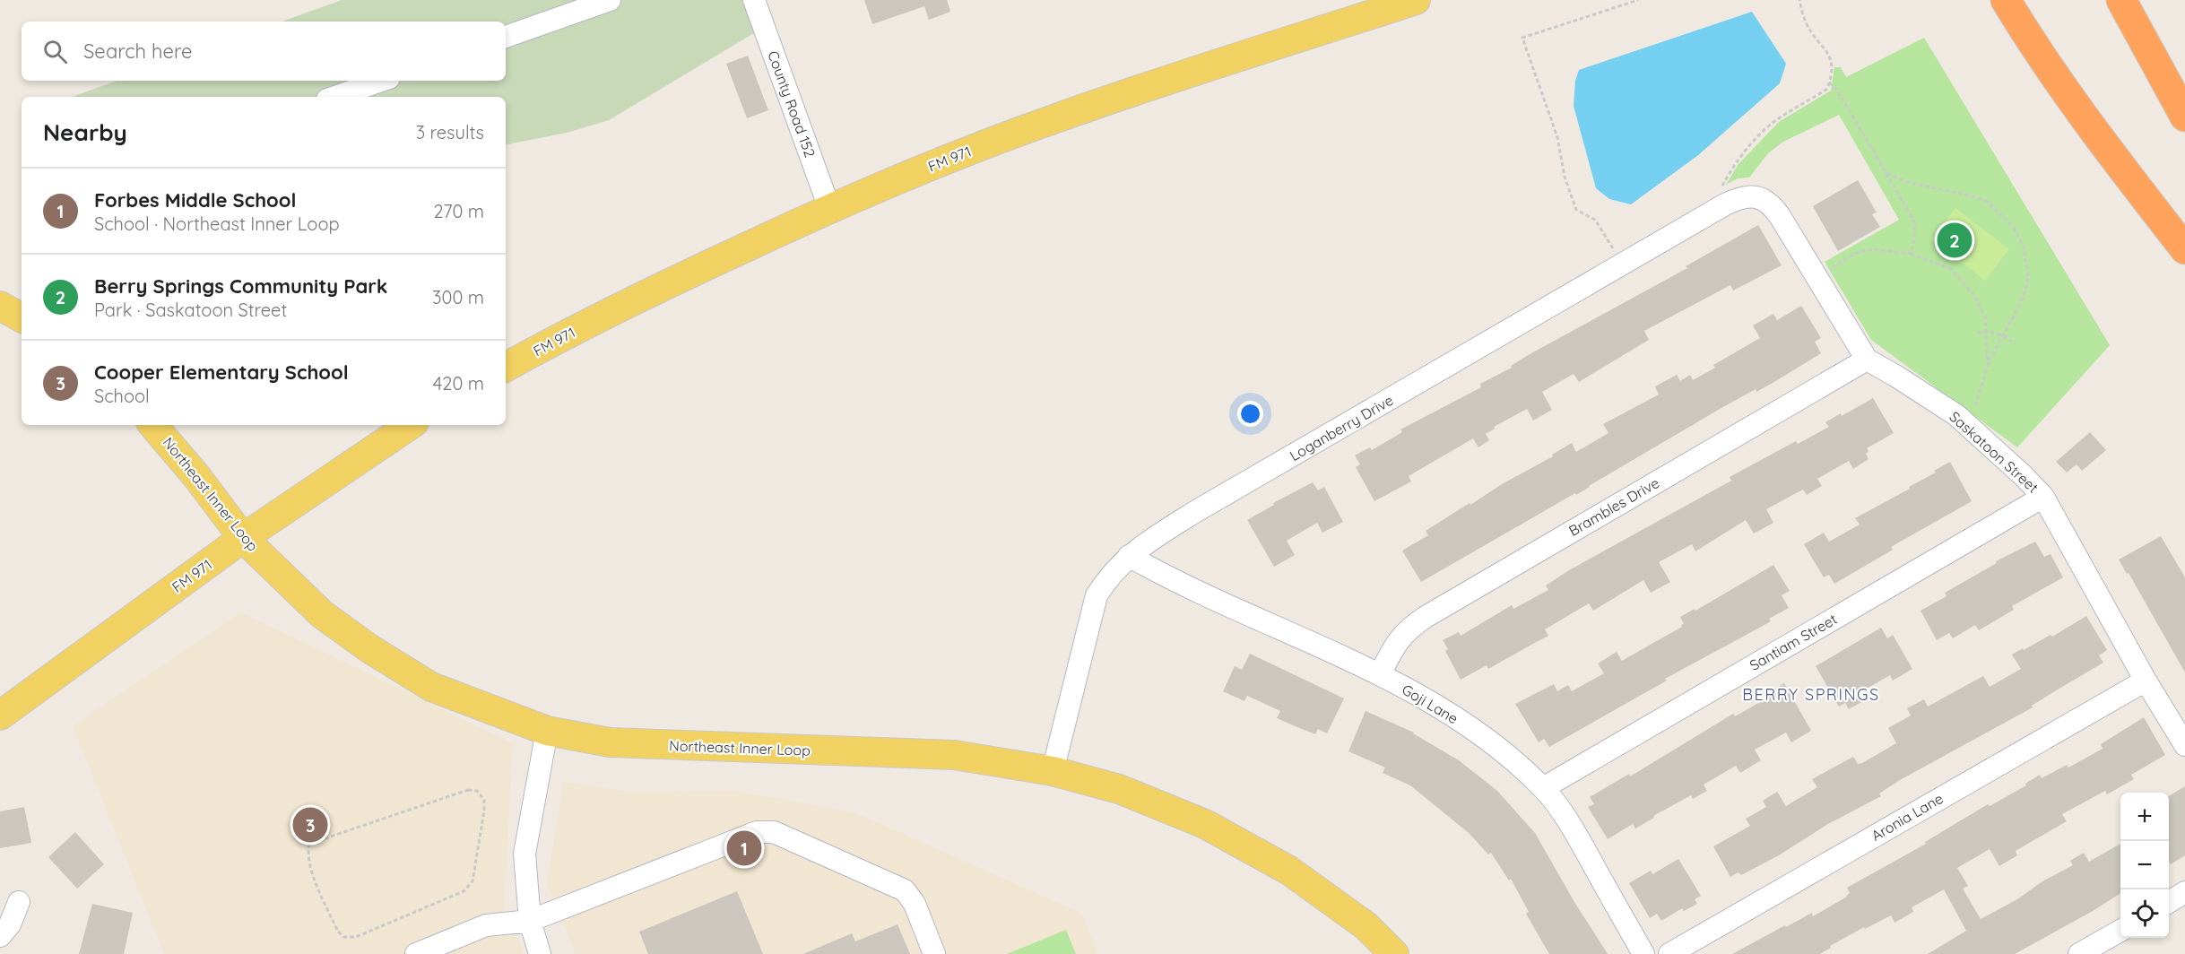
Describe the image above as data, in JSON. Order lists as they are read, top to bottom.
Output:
{
  "streets": {
    "main road": ["FM 971", "Northeast Inner Loop"],
    "street": [
      "County Road 152",
      "Loganberry Drive",
      "Saskatoon Street",
      "Brambles Drive",
      "Santiam Street",
      "Goji Lane",
      "Aronia Lane"
    ]
  },
  "crossings": [
    ["County Road 152", "FM 971"],
    ["FM 971", "Northeast Inner Loop"],
    ["Loganberry Drive", "Saskatoon Street"],
    ["Loganberry Drive", "Northeast Inner Loop"],
    ["Loganberry Drive", "Goji Lane"],
    ["Saskatoon Street", "Brambles Drive"],
    ["Saskatoon Street", "Santiam Street"],
    ["Saskatoon Street", "Aronia Lane"],
    ["Brambles Drive", "Goji Lane"],
    ["Santiam Street", "Goji Lane"]
  ],
  "districts": ["BERRY SPRINGS"],
  "page": {
    "search": "Search here",
    "heading": ["Nearby", "3 results"],
    "list": [
      {
        "mark": "1",
        "name": "Forbes Middle School",
        "note": "School · Northeast Inner Loop",
        "value": "270 m"
      },
      {
        "mark": "2",
        "name": "Berry Springs Community Park",
        "note": "Park · Saskatoon Street",
        "value": "300 m"
      },
      {
        "mark": "3",
        "name": "Cooper Elementary School",
        "note": "School",
        "value": "420 m"
      }
    ],
    "pins": ["2", "3", "1"],
    "map_buttons": ["+", "−"]
  }
}
